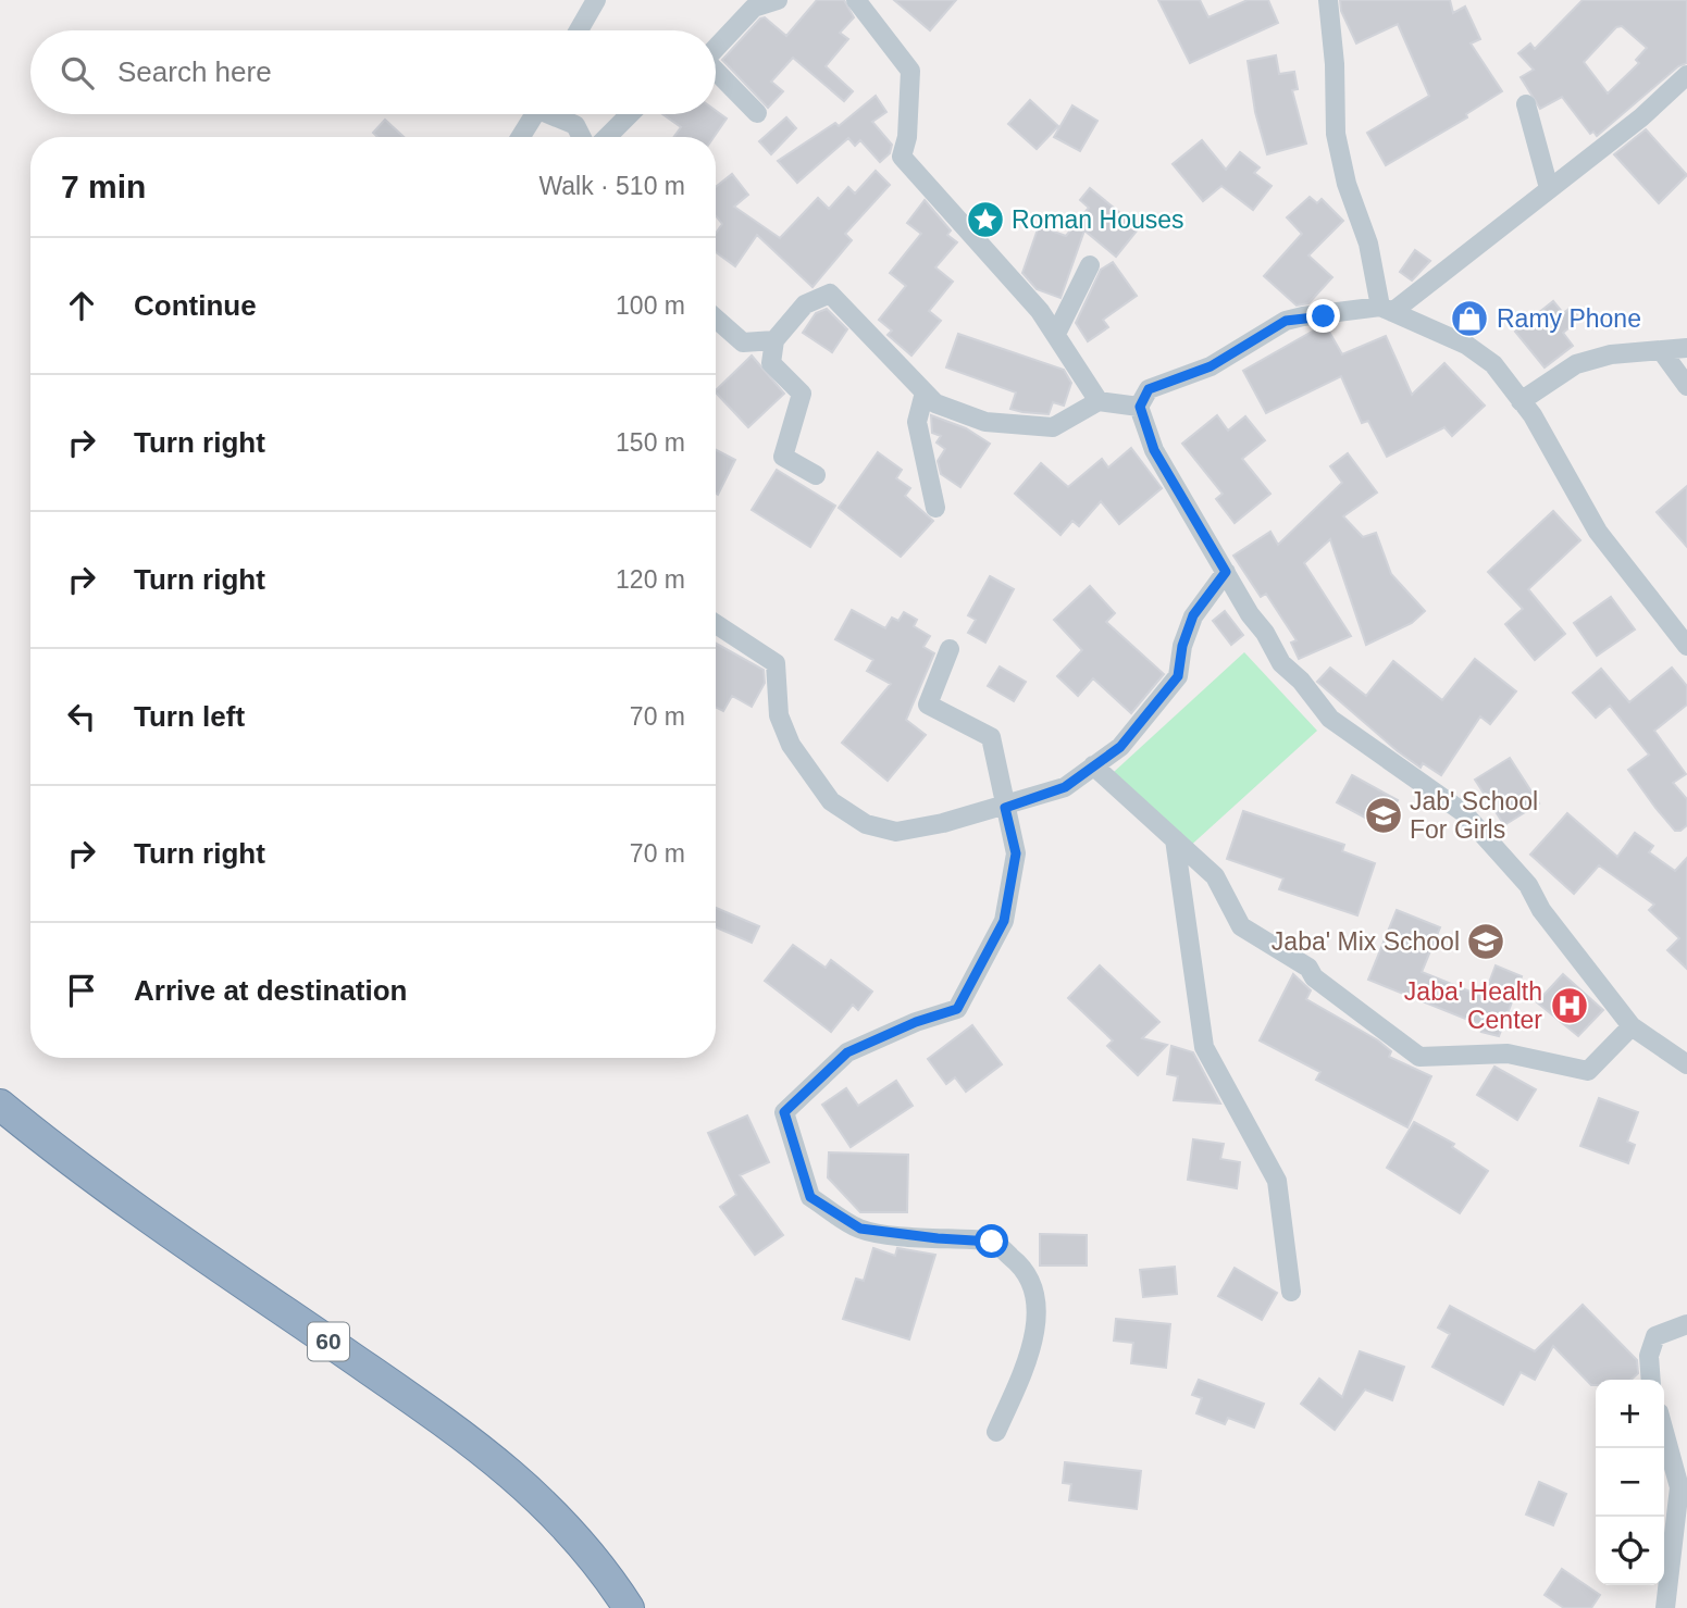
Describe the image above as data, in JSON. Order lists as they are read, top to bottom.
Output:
{
  "streets": {
    "highway": ["60"]
  },
  "places": {
    "place": ["Roman Houses"],
    "shop": ["Ramy Phone"],
    "school or university": ["Jab' School For Girls", "Jaba' Mix School"],
    "hospital": ["Jaba' Health Center"]
  },
  "page": {
    "search": "Search here",
    "heading": ["7 min", "Walk · 510 m"],
    "list": [
      ["Continue", "100 m"],
      ["Turn right", "150 m"],
      ["Turn right", "120 m"],
      ["Turn left", "70 m"],
      ["Turn right", "70 m"],
      "Arrive at destination"
    ],
    "map_buttons": ["+", "−"]
  }
}
